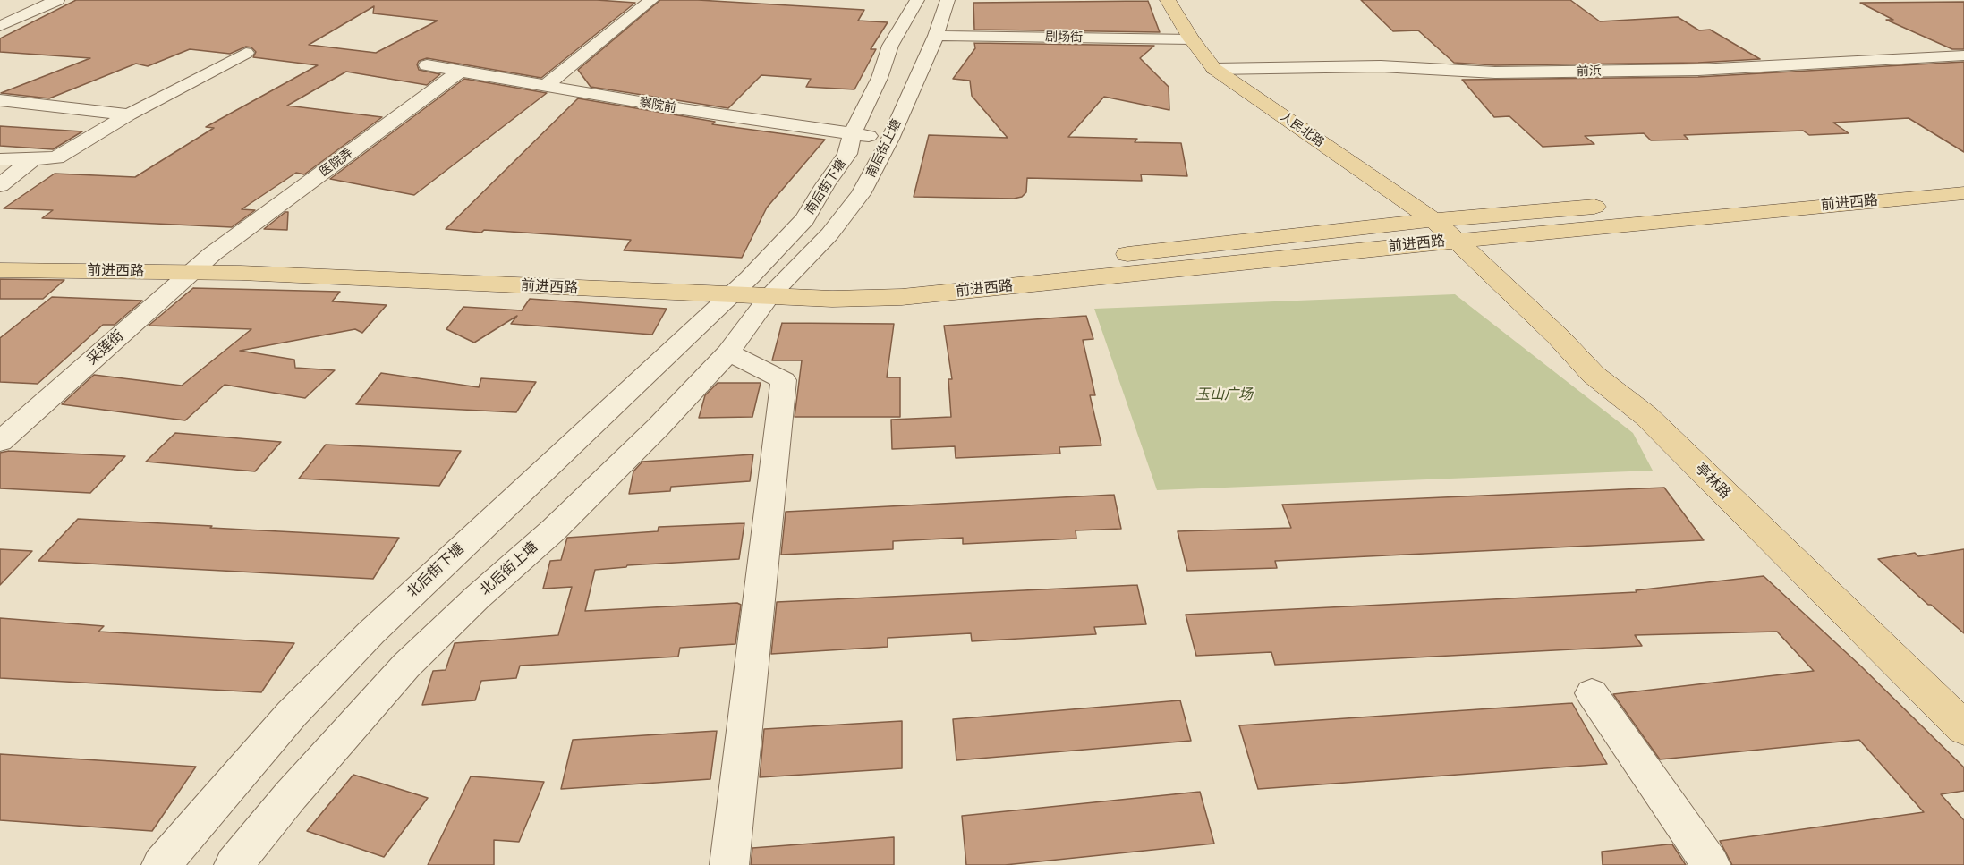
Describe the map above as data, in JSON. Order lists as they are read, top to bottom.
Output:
{
  "streets": {
    "main road": ["人民北路", "前进西路", "亭林路"],
    "street": [
      "剧场街",
      "前浜",
      "察院前",
      "南后街上塘",
      "医院弄",
      "南后街下塘",
      "采莲街",
      "北后街上塘",
      "北后街下塘"
    ]
  },
  "crossings": [
    ["剧场街", "人民北路"],
    ["剧场街", "南后街上塘"],
    ["前浜", "人民北路"],
    ["察院前", "南后街上塘"],
    ["察院前", "医院弄"],
    ["察院前", "南后街下塘"],
    ["人民北路", "前进西路"],
    ["人民北路", "亭林路"],
    ["南后街上塘", "南后街下塘"],
    ["南后街上塘", "前进西路"],
    ["南后街上塘", "北后街上塘"],
    ["南后街上塘", "北后街下塘"],
    ["医院弄", "前进西路"],
    ["医院弄", "采莲街"],
    ["南后街下塘", "前进西路"],
    ["南后街下塘", "北后街上塘"],
    ["南后街下塘", "北后街下塘"],
    ["前进西路", "采莲街"],
    ["前进西路", "亭林路"],
    ["前进西路", "北后街上塘"],
    ["前进西路", "北后街下塘"],
    ["北后街上塘", "北后街下塘"]
  ],
  "parks": ["玉山广场"]
}
